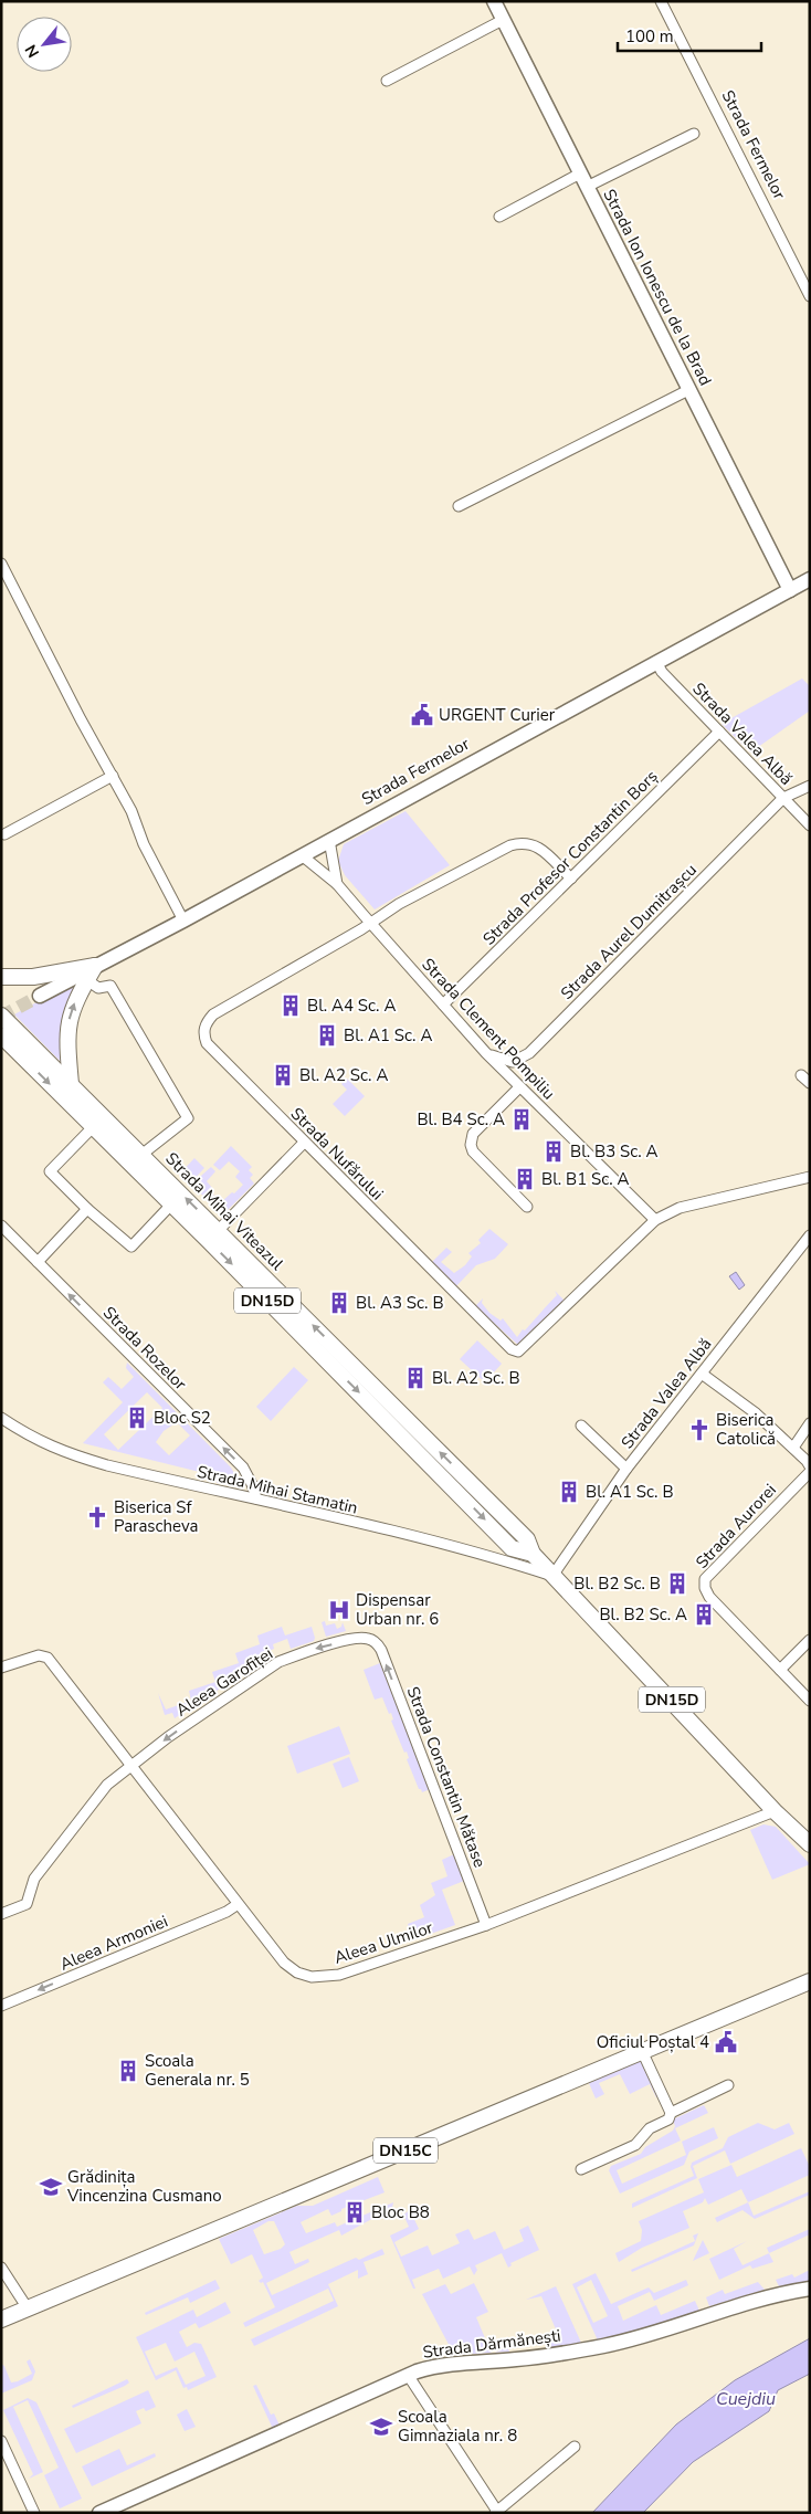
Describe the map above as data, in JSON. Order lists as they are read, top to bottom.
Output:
{
  "streets": {
    "main road": ["Strada Mihai Viteazul", "DN15D", "DN15C"],
    "street": [
      "Strada Fermelor",
      "Strada Ion Ionescu de la Brad",
      "Strada Valea Albă",
      "Strada Profesor Constantin Borș",
      "Strada Aurel Dumitrașcu",
      "Strada Clement Pompiliu",
      "Strada Nufărului",
      "Strada Rozelor",
      "Strada Mihai Stamatin",
      "Strada Aurorei",
      "Aleea Garofiței",
      "Strada Constantin Mătase",
      "Aleea Armoniei",
      "Aleea Ulmilor",
      "Strada Dărmănești"
    ]
  },
  "crossings": [
    ["Strada Fermelor", "Strada Ion Ionescu de la Brad"],
    ["Strada Fermelor", "Strada Valea Albă"],
    ["Strada Fermelor", "Strada Clement Pompiliu"],
    ["Strada Valea Albă", "Strada Profesor Constantin Borș"],
    ["Strada Valea Albă", "Strada Aurel Dumitrașcu"],
    ["Strada Valea Albă", "Strada Mihai Viteazul"],
    ["Strada Valea Albă", "Strada Mihai Stamatin"],
    ["Strada Profesor Constantin Borș", "Strada Clement Pompiliu"],
    ["Strada Profesor Constantin Borș", "Strada Nufărului"],
    ["Strada Aurel Dumitrașcu", "Strada Clement Pompiliu"],
    ["Strada Clement Pompiliu", "Strada Nufărului"],
    ["Strada Mihai Viteazul", "Strada Mihai Stamatin"],
    ["Strada Mihai Viteazul", "Aleea Ulmilor"],
    ["Strada Rozelor", "Strada Mihai Stamatin"],
    ["Aleea Garofiței", "Strada Constantin Mătase"],
    ["Aleea Garofiței", "Aleea Ulmilor"],
    ["Strada Constantin Mătase", "Aleea Ulmilor"],
    ["Aleea Armoniei", "Aleea Ulmilor"]
  ],
  "one_way": [
    "Strada Rozelor",
    "Aleea Garofiței",
    "Strada Constantin Mătase",
    "Aleea Armoniei"
  ],
  "water": ["Cuejdiu"],
  "places": {
    "public building": ["URGENT Curier", "Oficiul Poștal 4"],
    "building": [
      "Bl. A4 Sc. A",
      "Bl. A1 Sc. A",
      "Bl. A2 Sc. A",
      "Bl. B4 Sc. A",
      "Bl. B3 Sc. A",
      "Bl. B1 Sc. A",
      "Bl. A3 Sc. B",
      "Bl. A2 Sc. B",
      "Bloc S2",
      "Bl. A1 Sc. B",
      "Bl. B2 Sc. B",
      "Bl. B2 Sc. A",
      "Scoala Generala nr. 5",
      "Bloc B8"
    ],
    "church": ["Biserica Catolică", "Biserica Sf Parascheva"],
    "hospital": ["Dispensar Urban nr. 6"],
    "school or university": ["Grădinița Vincenzina Cusmano", "Scoala Gimnaziala nr. 8"]
  },
  "scale_bar": "100 m",
  "north": "bottom left"
}
